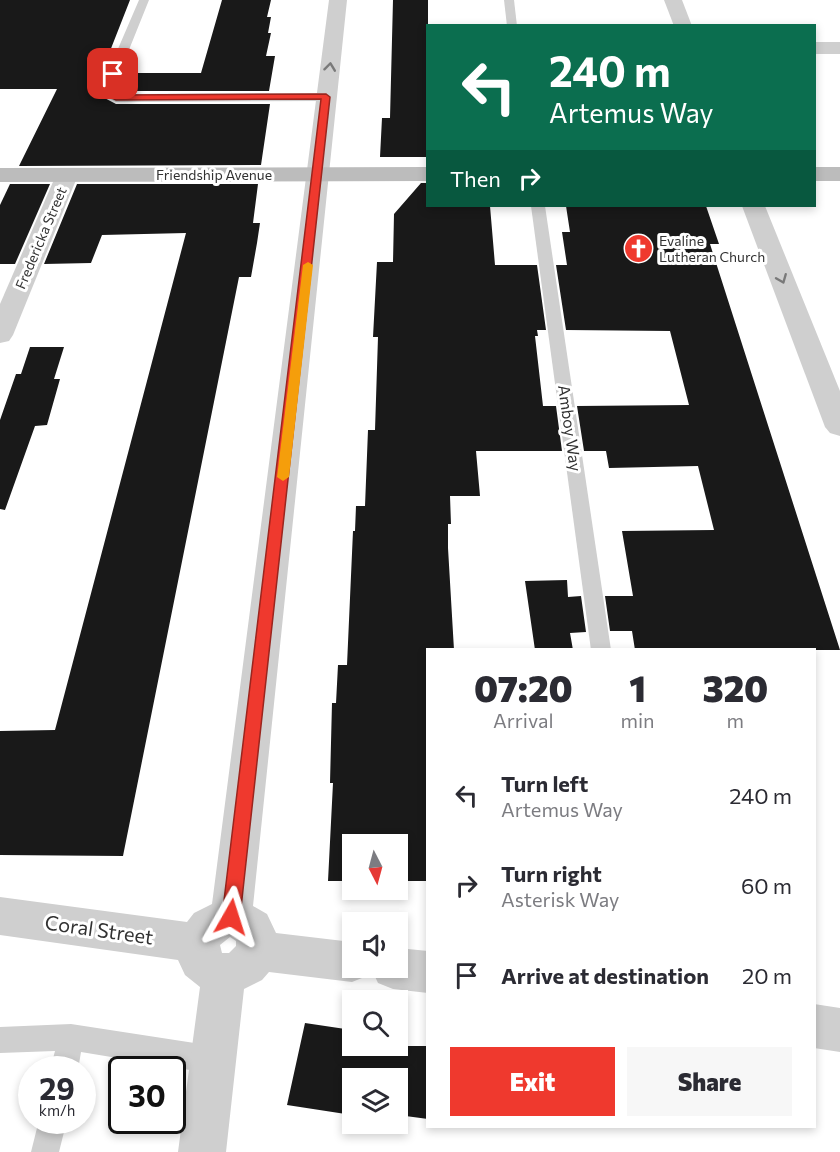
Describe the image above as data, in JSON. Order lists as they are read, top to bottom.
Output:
{
  "streets": {
    "street": ["Friendship Avenue", "Fredericka Street", "Coral Street"],
    "lane": ["Amboy Way"]
  },
  "crossings": [
    ["Friendship Avenue", "Fredericka Street"]
  ],
  "places": {
    "church": ["Evaline Lutheran Church"]
  },
  "north": "bottom",
  "page": {
    "turn": ["240 m", "Artemus Way"],
    "then": "Then",
    "eta": [
      "07:20",
      "Arrival",
      "1",
      "min",
      "320",
      "m"
    ],
    "list": [
      {
        "name": "Turn left",
        "note": "Artemus Way",
        "value": "240 m"
      },
      {
        "name": "Turn right",
        "note": "Asterisk Way",
        "value": "60 m"
      },
      {
        "name": "Arrive at destination",
        "value": "20 m"
      }
    ],
    "buttons": ["Exit", "Share"],
    "speed": "29 km/h",
    "limit": "30"
  }
}
